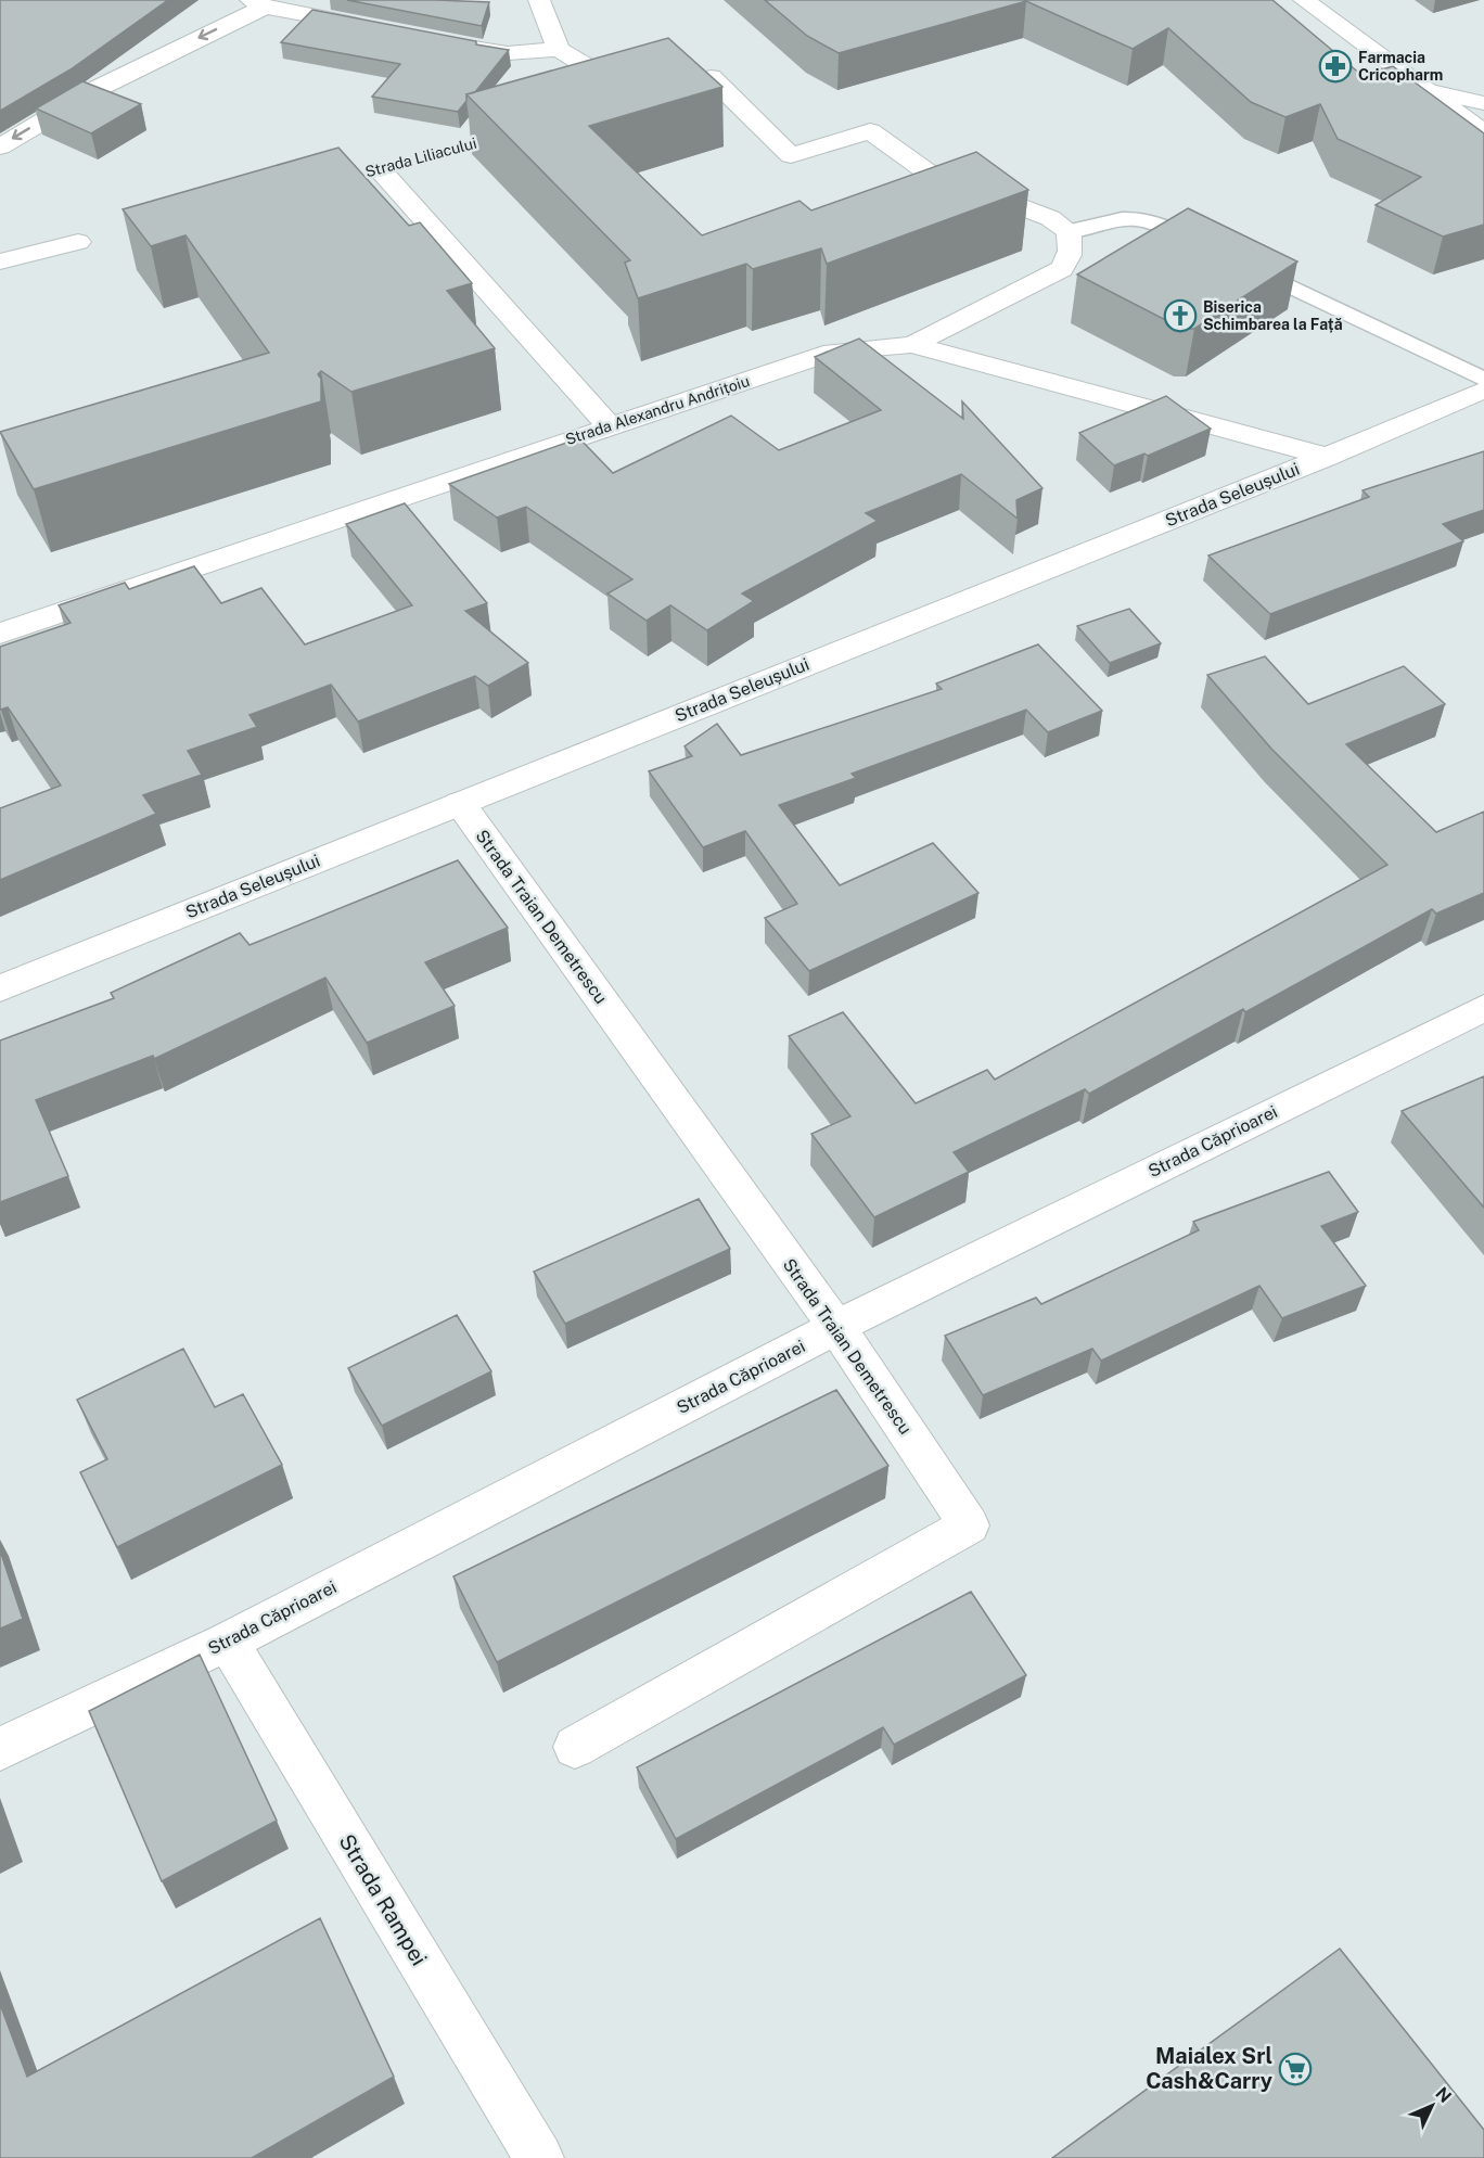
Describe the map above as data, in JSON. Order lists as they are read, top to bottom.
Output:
{
  "streets": {
    "street": [
      "Strada Alexandru Andrițoiu",
      "Strada Seleușului",
      "Strada Traian Demetrescu",
      "Strada Căprioarei",
      "Strada Rampei"
    ],
    "path": ["Strada Liliacului"]
  },
  "crossings": [
    ["Strada Alexandru Andrițoiu", "Strada Seleușului"],
    ["Strada Seleușului", "Strada Traian Demetrescu"],
    ["Strada Traian Demetrescu", "Strada Căprioarei"],
    ["Strada Căprioarei", "Strada Rampei"]
  ],
  "places": {
    "pharmacy": ["Farmacia Cricopharm"],
    "church": ["Biserica Schimbarea la Față"],
    "supermarket": ["Maialex Srl Cash&Carry"]
  },
  "north": "top right"
}
